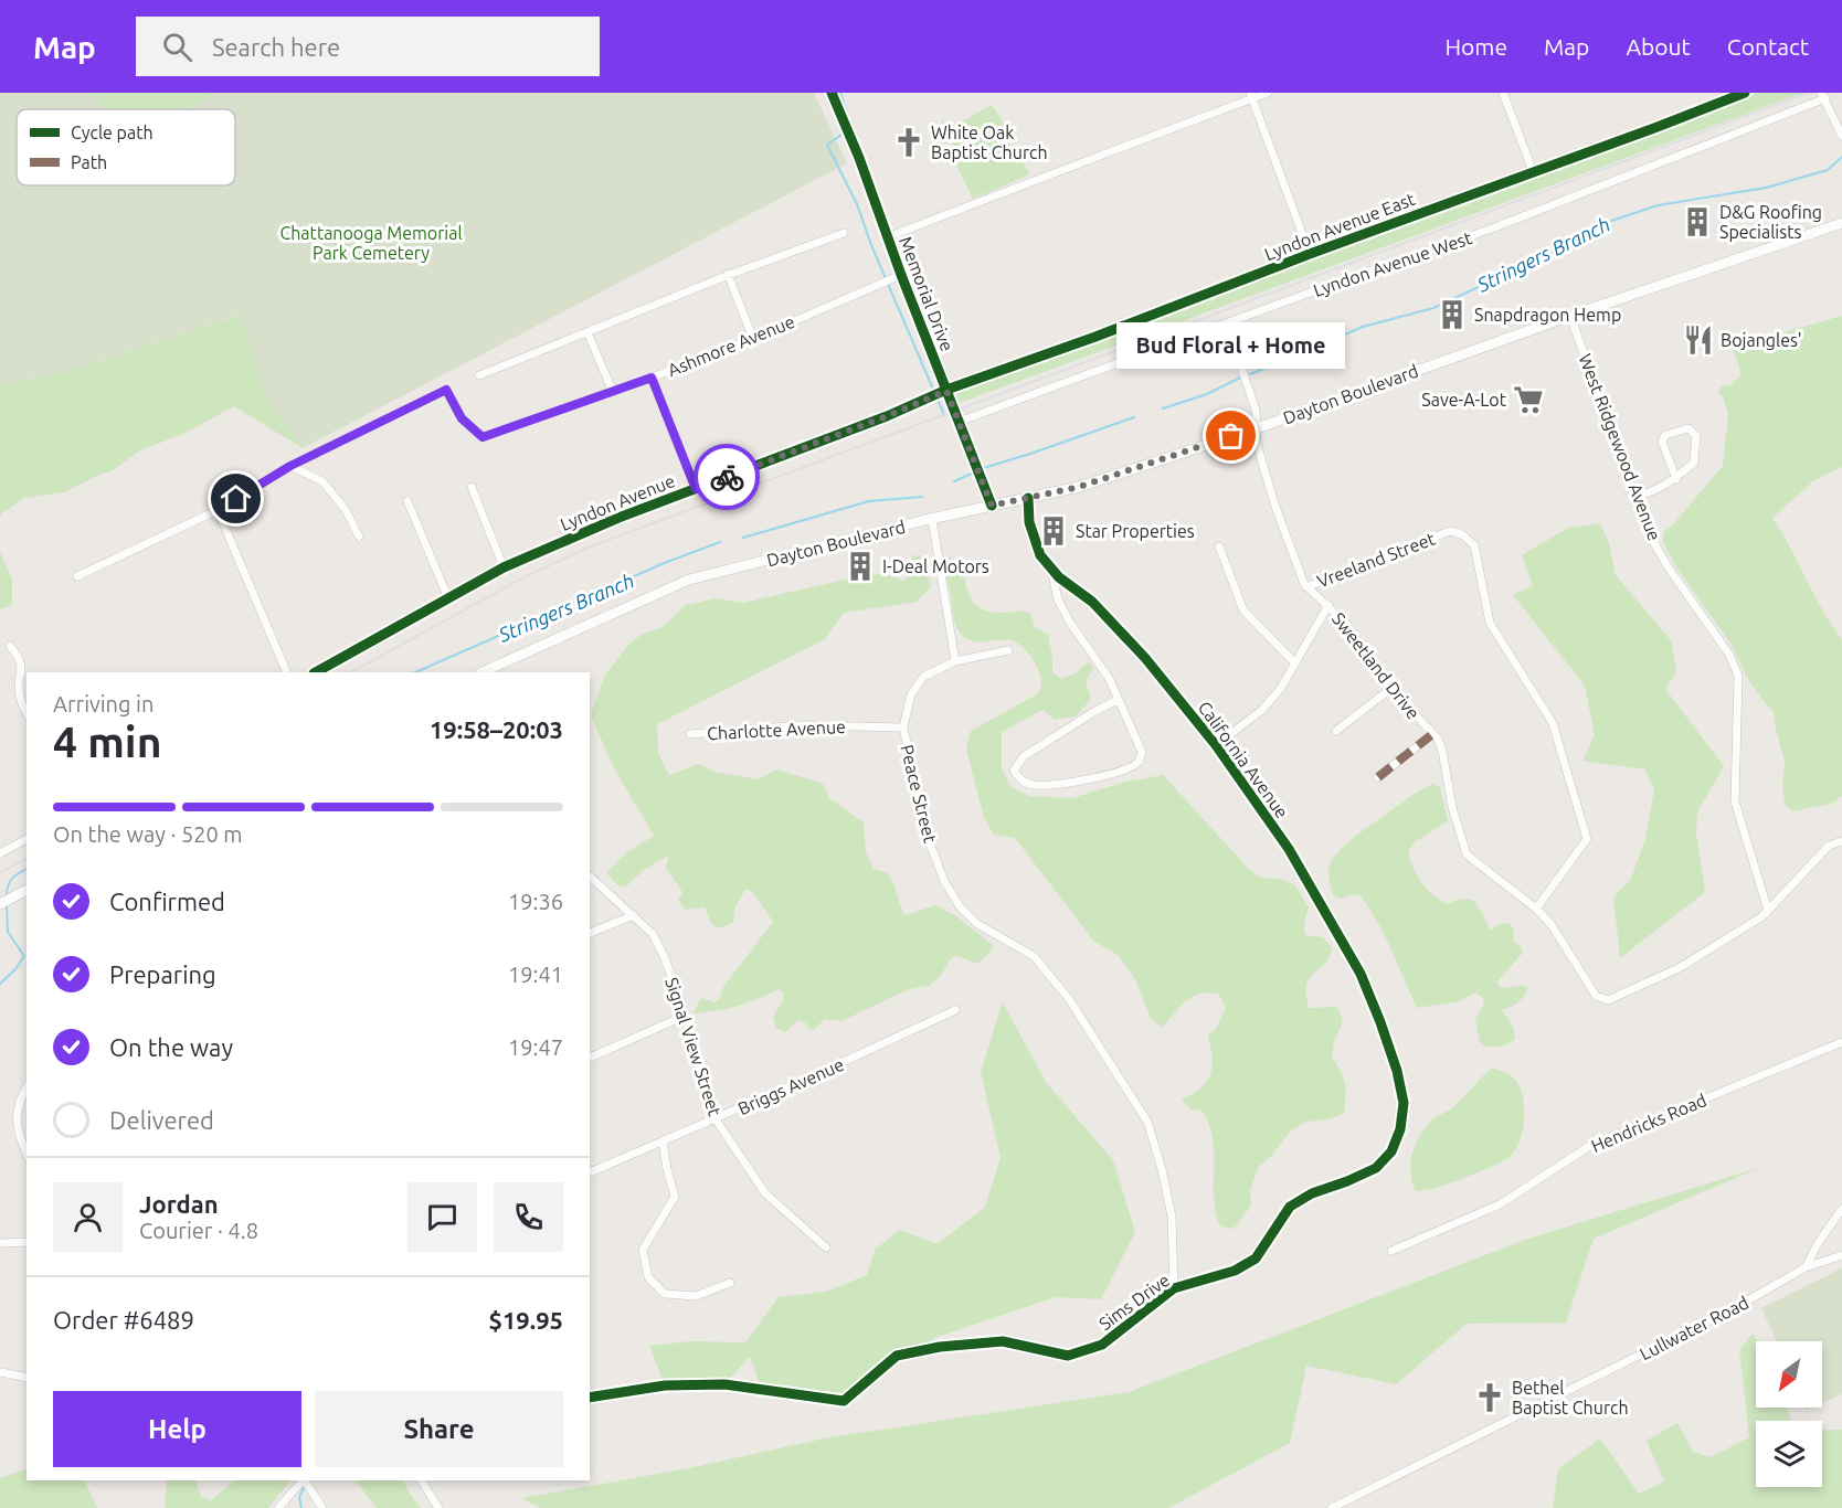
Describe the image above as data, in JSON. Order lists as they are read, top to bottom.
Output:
{
  "streets": {
    "main road": ["Memorial Drive", "Dayton Boulevard"],
    "street": [
      "Lyndon Avenue East",
      "Lyndon Avenue West",
      "Ashmore Avenue",
      "West Ridgewood Avenue",
      "Lyndon Avenue",
      "Vreeland Street",
      "Sweetland Drive",
      "Charlotte Avenue",
      "California Avenue",
      "Peace Street",
      "Signal View Street",
      "Briggs Avenue",
      "Hendricks Road",
      "Sims Drive",
      "Lullwater Road"
    ]
  },
  "crossings": [
    ["Lyndon Avenue East", "Memorial Drive"],
    ["Lyndon Avenue East", "Lyndon Avenue"],
    ["Lyndon Avenue West", "Memorial Drive"],
    ["Lyndon Avenue West", "Sweetland Drive"],
    ["Memorial Drive", "Ashmore Avenue"],
    ["Memorial Drive", "Dayton Boulevard"],
    ["Memorial Drive", "Lyndon Avenue"],
    ["Dayton Boulevard", "West Ridgewood Avenue"],
    ["Dayton Boulevard", "Sweetland Drive"],
    ["Dayton Boulevard", "California Avenue"],
    ["West Ridgewood Avenue", "Sweetland Drive"],
    ["Vreeland Street", "Sweetland Drive"],
    ["Charlotte Avenue", "Peace Street"],
    ["California Avenue", "Sims Drive"],
    ["Peace Street", "Sims Drive"],
    ["Signal View Street", "Briggs Avenue"]
  ],
  "water": ["Stringers Branch"],
  "parks": ["Chattanooga Memorial Park Cemetery"],
  "places": {
    "church": ["White Oak Baptist Church", "Bethel Baptist Church"],
    "building": [
      "D&G Roofing Specialists",
      "Snapdragon Hemp",
      "Star Properties",
      "I-Deal Motors"
    ],
    "restaurant": ["Bojangles'"],
    "supermarket": ["Save-A-Lot"],
    "other": ["Bud Floral + Home"]
  },
  "legend": ["Cycle path", "Path"],
  "north": "bottom left",
  "page": {
    "header": "Map",
    "search": "Search here",
    "nav": [
      "Home",
      "Map",
      "About",
      "Contact"
    ],
    "bubble": "Bud Floral + Home",
    "heading": ["4 min", "Arriving in", "19:58–20:03"],
    "panel": [
      "Jordan",
      "Courier · 4.8",
      "Order #6489",
      "$19.95"
    ],
    "bar": "On the way · 520 m",
    "list": [
      ["Confirmed", "19:36"],
      ["Preparing", "19:41"],
      ["On the way", "19:47"],
      "Delivered"
    ],
    "buttons": ["Help", "Share"]
  }
}
